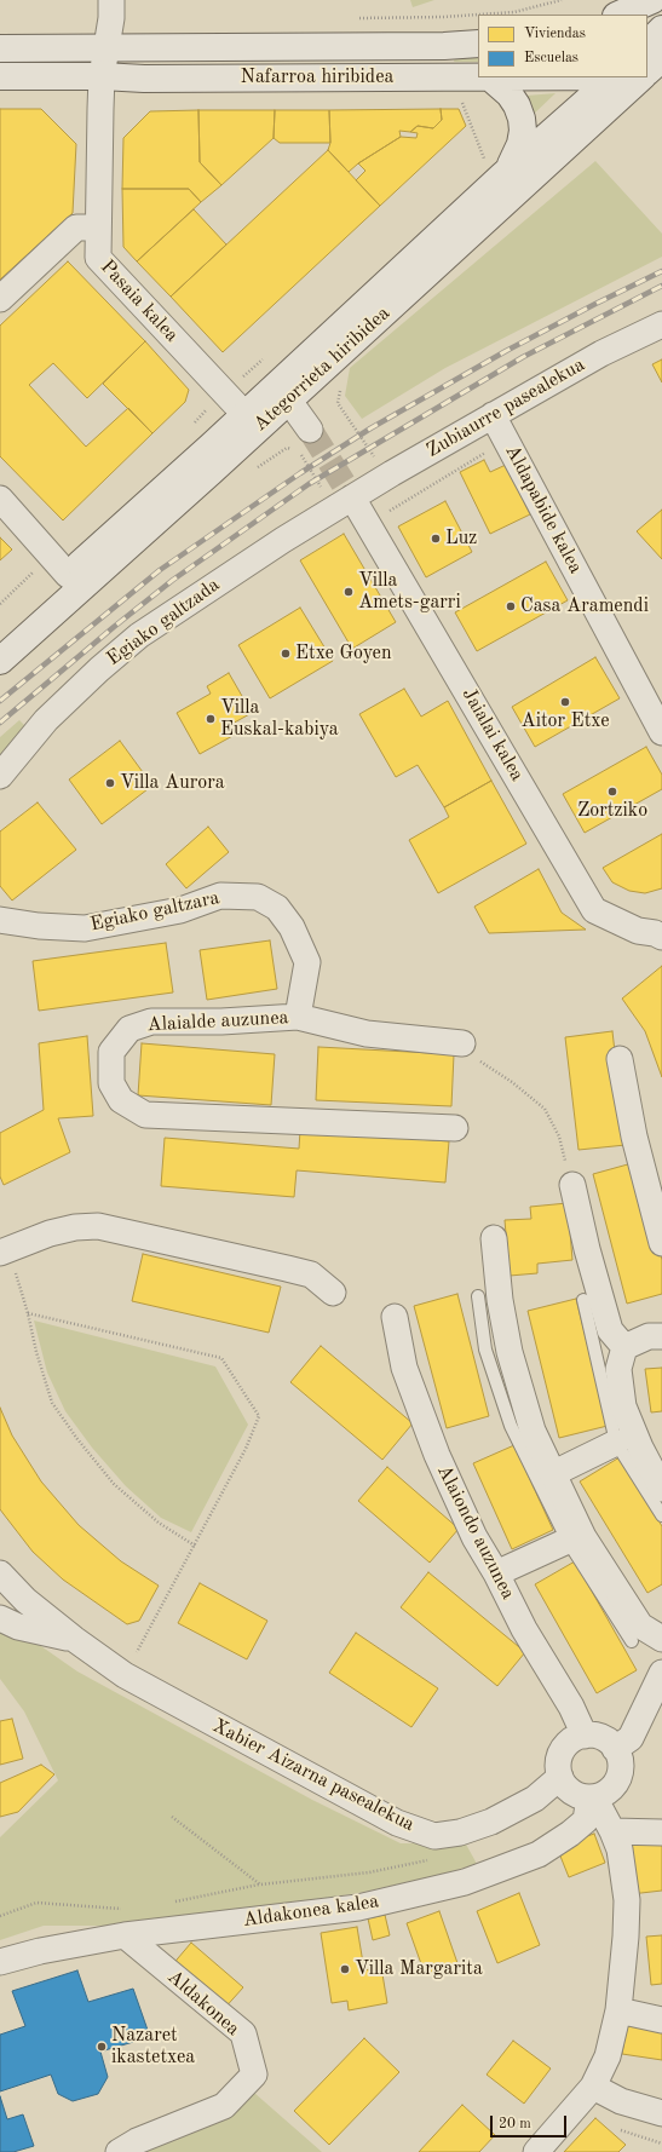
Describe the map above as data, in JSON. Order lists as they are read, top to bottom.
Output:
{
  "streets": {
    "main road": ["Nafarroa hiribidea", "Ategorrieta hiribidea"],
    "street": [
      "Pasaia kalea",
      "Zubiaurre pasealekua",
      "Aldapabide kalea",
      "Egiako galtzada",
      "Jaialai kalea",
      "Egiako galtzara",
      "Alaialde auzunea",
      "Alaiondo auzunea",
      "Xabier Aizarna pasealekua",
      "Aldakonea kalea",
      "Aldakonea"
    ]
  },
  "crossings": [
    ["Nafarroa hiribidea", "Pasaia kalea"],
    ["Pasaia kalea", "Ategorrieta hiribidea"],
    ["Zubiaurre pasealekua", "Aldapabide kalea"],
    ["Zubiaurre pasealekua", "Egiako galtzada"],
    ["Zubiaurre pasealekua", "Jaialai kalea"],
    ["Egiako galtzada", "Jaialai kalea"],
    ["Egiako galtzara", "Alaialde auzunea"],
    ["Alaiondo auzunea", "Xabier Aizarna pasealekua"],
    ["Alaiondo auzunea", "Aldakonea kalea"],
    ["Xabier Aizarna pasealekua", "Aldakonea kalea"],
    ["Aldakonea kalea", "Aldakonea"]
  ],
  "places": [
    "Luz",
    "Villa Amets-garri",
    "Casa Aramendi",
    "Etxe Goyen",
    "Aitor Etxe",
    "Villa Euskal-kabiya",
    "Villa Aurora",
    "Zortziko",
    "Villa Margarita",
    "Nazaret ikastetxea"
  ],
  "legend": ["Viviendas", "Escuelas"],
  "scale_bar": "20 m"
}
